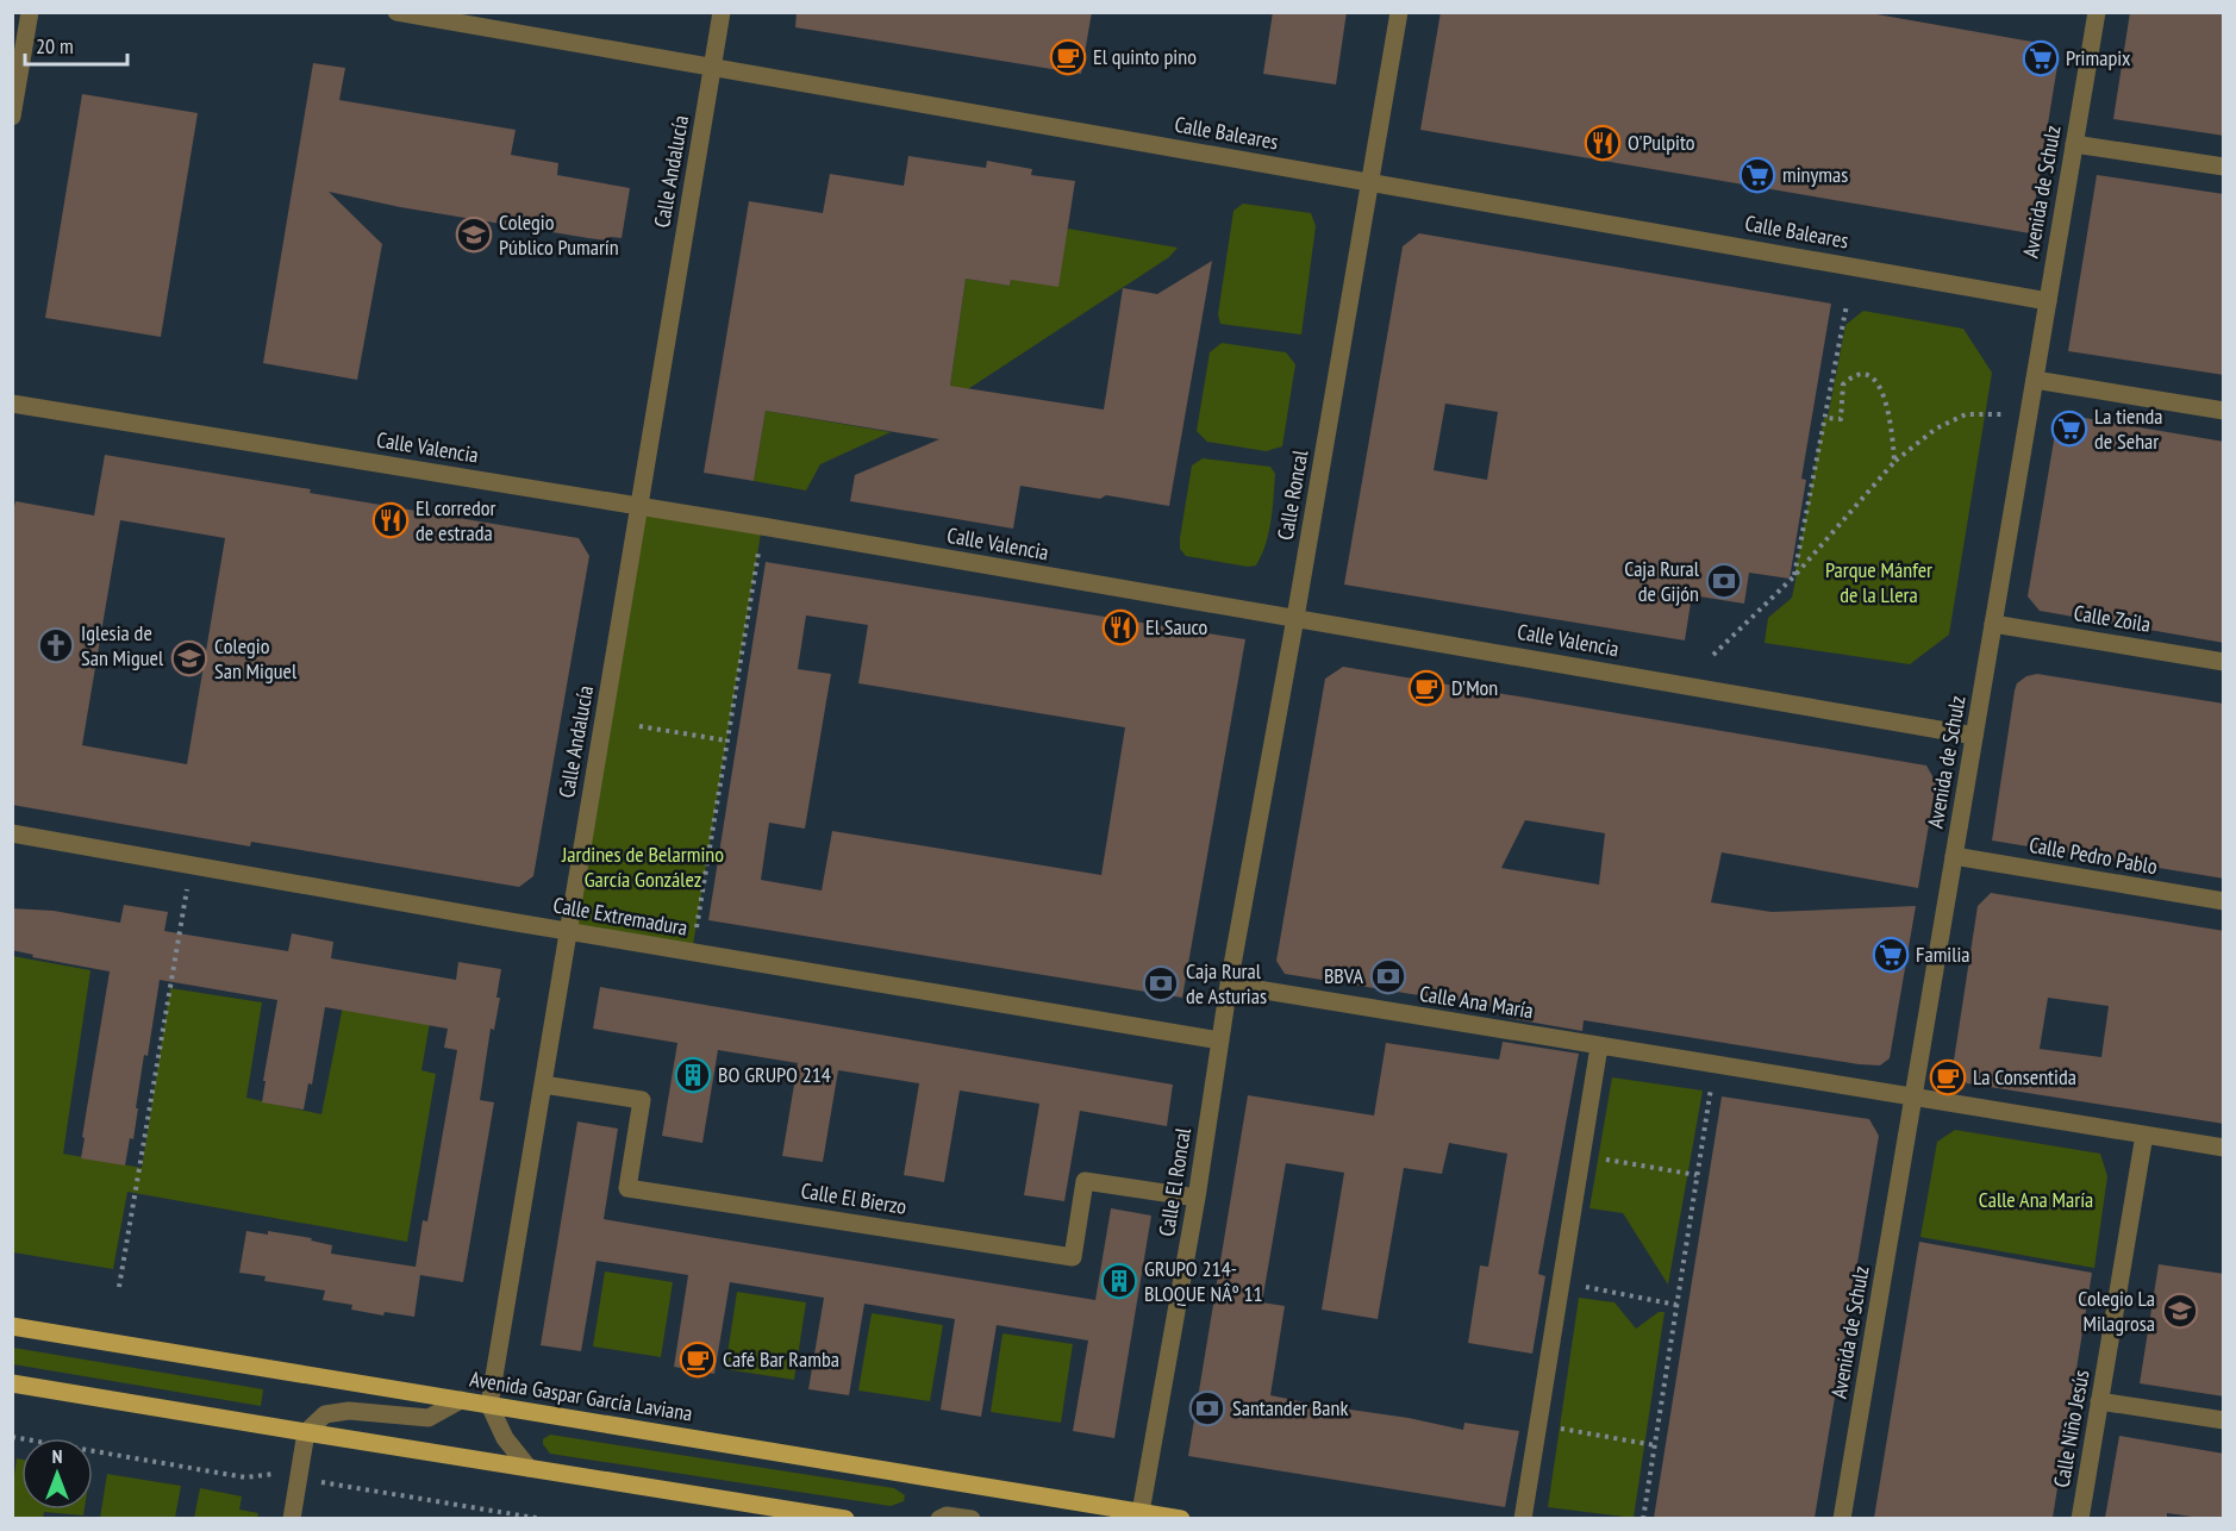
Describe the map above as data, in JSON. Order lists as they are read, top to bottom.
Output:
{
  "streets": {
    "main road": ["Avenida Gaspar García Laviana"],
    "street": [
      "Calle Baleares",
      "Calle Andalucía",
      "Avenida de Schulz",
      "Calle Valencia",
      "Calle Roncal",
      "Calle Zoila",
      "Calle Pedro Pablo",
      "Calle Extremadura",
      "Calle Ana María",
      "Calle El Roncal",
      "Calle El Bierzo",
      "Calle Niño Jesús"
    ]
  },
  "crossings": [
    ["Calle Baleares", "Calle Andalucía"],
    ["Calle Baleares", "Avenida de Schulz"],
    ["Calle Baleares", "Calle Roncal"],
    ["Calle Andalucía", "Calle Valencia"],
    ["Calle Andalucía", "Calle Extremadura"],
    ["Calle Andalucía", "Calle El Bierzo"],
    ["Calle Andalucía", "Avenida Gaspar García Laviana"],
    ["Avenida de Schulz", "Calle Valencia"],
    ["Avenida de Schulz", "Calle Zoila"],
    ["Avenida de Schulz", "Calle Pedro Pablo"],
    ["Avenida de Schulz", "Calle Ana María"],
    ["Calle Valencia", "Calle Roncal"],
    ["Calle Roncal", "Calle Ana María"],
    ["Calle Roncal", "Calle El Roncal"],
    ["Calle Extremadura", "Calle El Roncal"],
    ["Calle Ana María", "Calle El Roncal"],
    ["Calle Ana María", "Calle Niño Jesús"],
    ["Calle El Roncal", "Calle El Bierzo"],
    ["Calle El Roncal", "Avenida Gaspar García Laviana"]
  ],
  "parks": ["Parque Mánfer de la Llera", "Jardines de Belarmino García González", "Calle Ana María"],
  "places": {
    "cafe": [
      "El quinto pino",
      "D'Mon",
      "La Consentida",
      "Café Bar Ramba"
    ],
    "supermarket": [
      "Primapix",
      "minymas",
      "La tienda de Sehar",
      "Familia"
    ],
    "restaurant": ["O'Pulpito", "El corredor de estrada", "El Sauco"],
    "school or university": ["Colegio Público Pumarín", "Colegio San Miguel", "Colegio La Milagrosa"],
    "bank": [
      "Caja Rural de Gijón",
      "BBVA",
      "Caja Rural de Asturias",
      "Santander Bank"
    ],
    "church": ["Iglesia de San Miguel"],
    "building": ["BO GRUPO 214", "GRUPO 214- BLOQUE NÂº 11"]
  },
  "scale_bar": "20 m",
  "north": "top"
}
